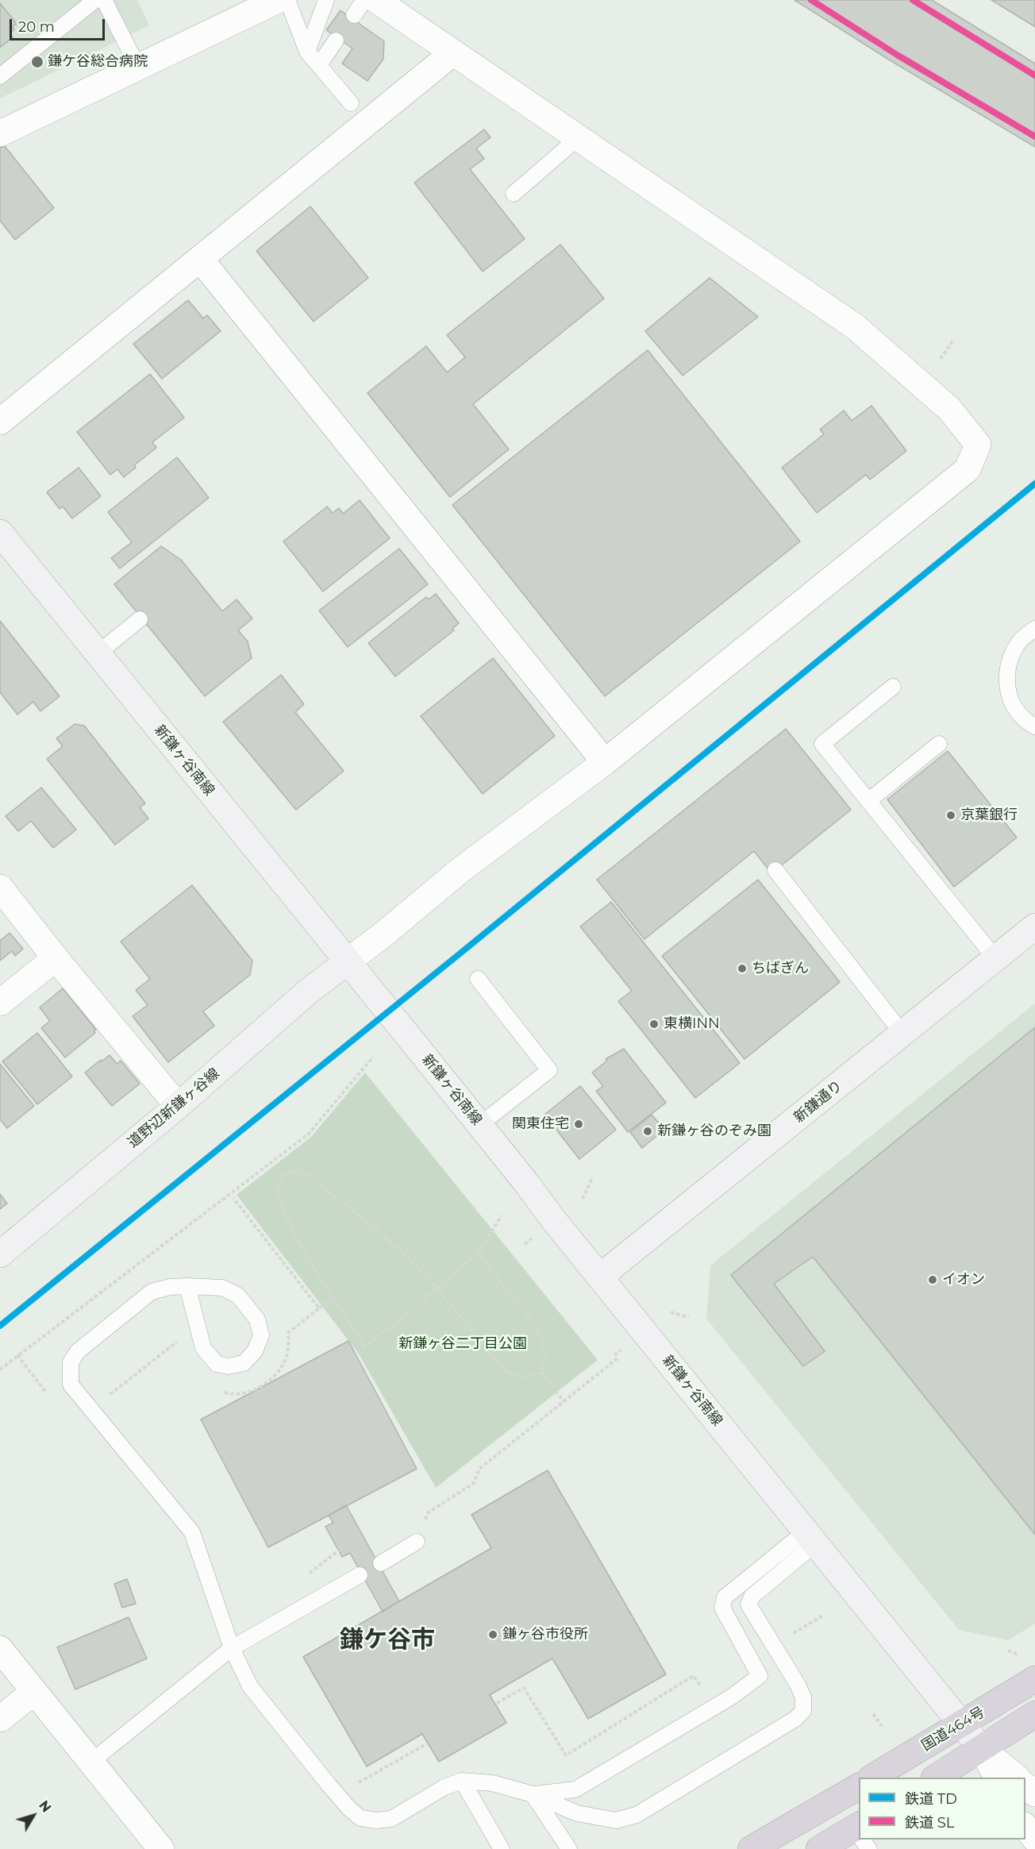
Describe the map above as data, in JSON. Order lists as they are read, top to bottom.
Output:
{
  "streets": {
    "highway": ["国道464号"],
    "street": ["新鎌ヶ谷南線", "新鎌通り", "道野辺新鎌ヶ谷線"]
  },
  "crossings": [
    ["新鎌ヶ谷南線", "新鎌通り"],
    ["新鎌ヶ谷南線", "道野辺新鎌ヶ谷線"],
    ["新鎌ヶ谷南線", "国道464号"]
  ],
  "districts": ["鎌ケ谷市"],
  "parks": ["新鎌ヶ谷二丁目公園"],
  "places": [
    "鎌ケ谷総合病院",
    "京葉銀行",
    "ちばぎん",
    "東横INN",
    "関東住宅",
    "新鎌ヶ谷のぞみ園",
    "イオン",
    "鎌ヶ谷市役所"
  ],
  "lines": ["rail line SL", "rail line TD"],
  "legend": ["鉄道 TD", "鉄道 SL"],
  "scale_bar": "20 m",
  "north": "top right"
}
